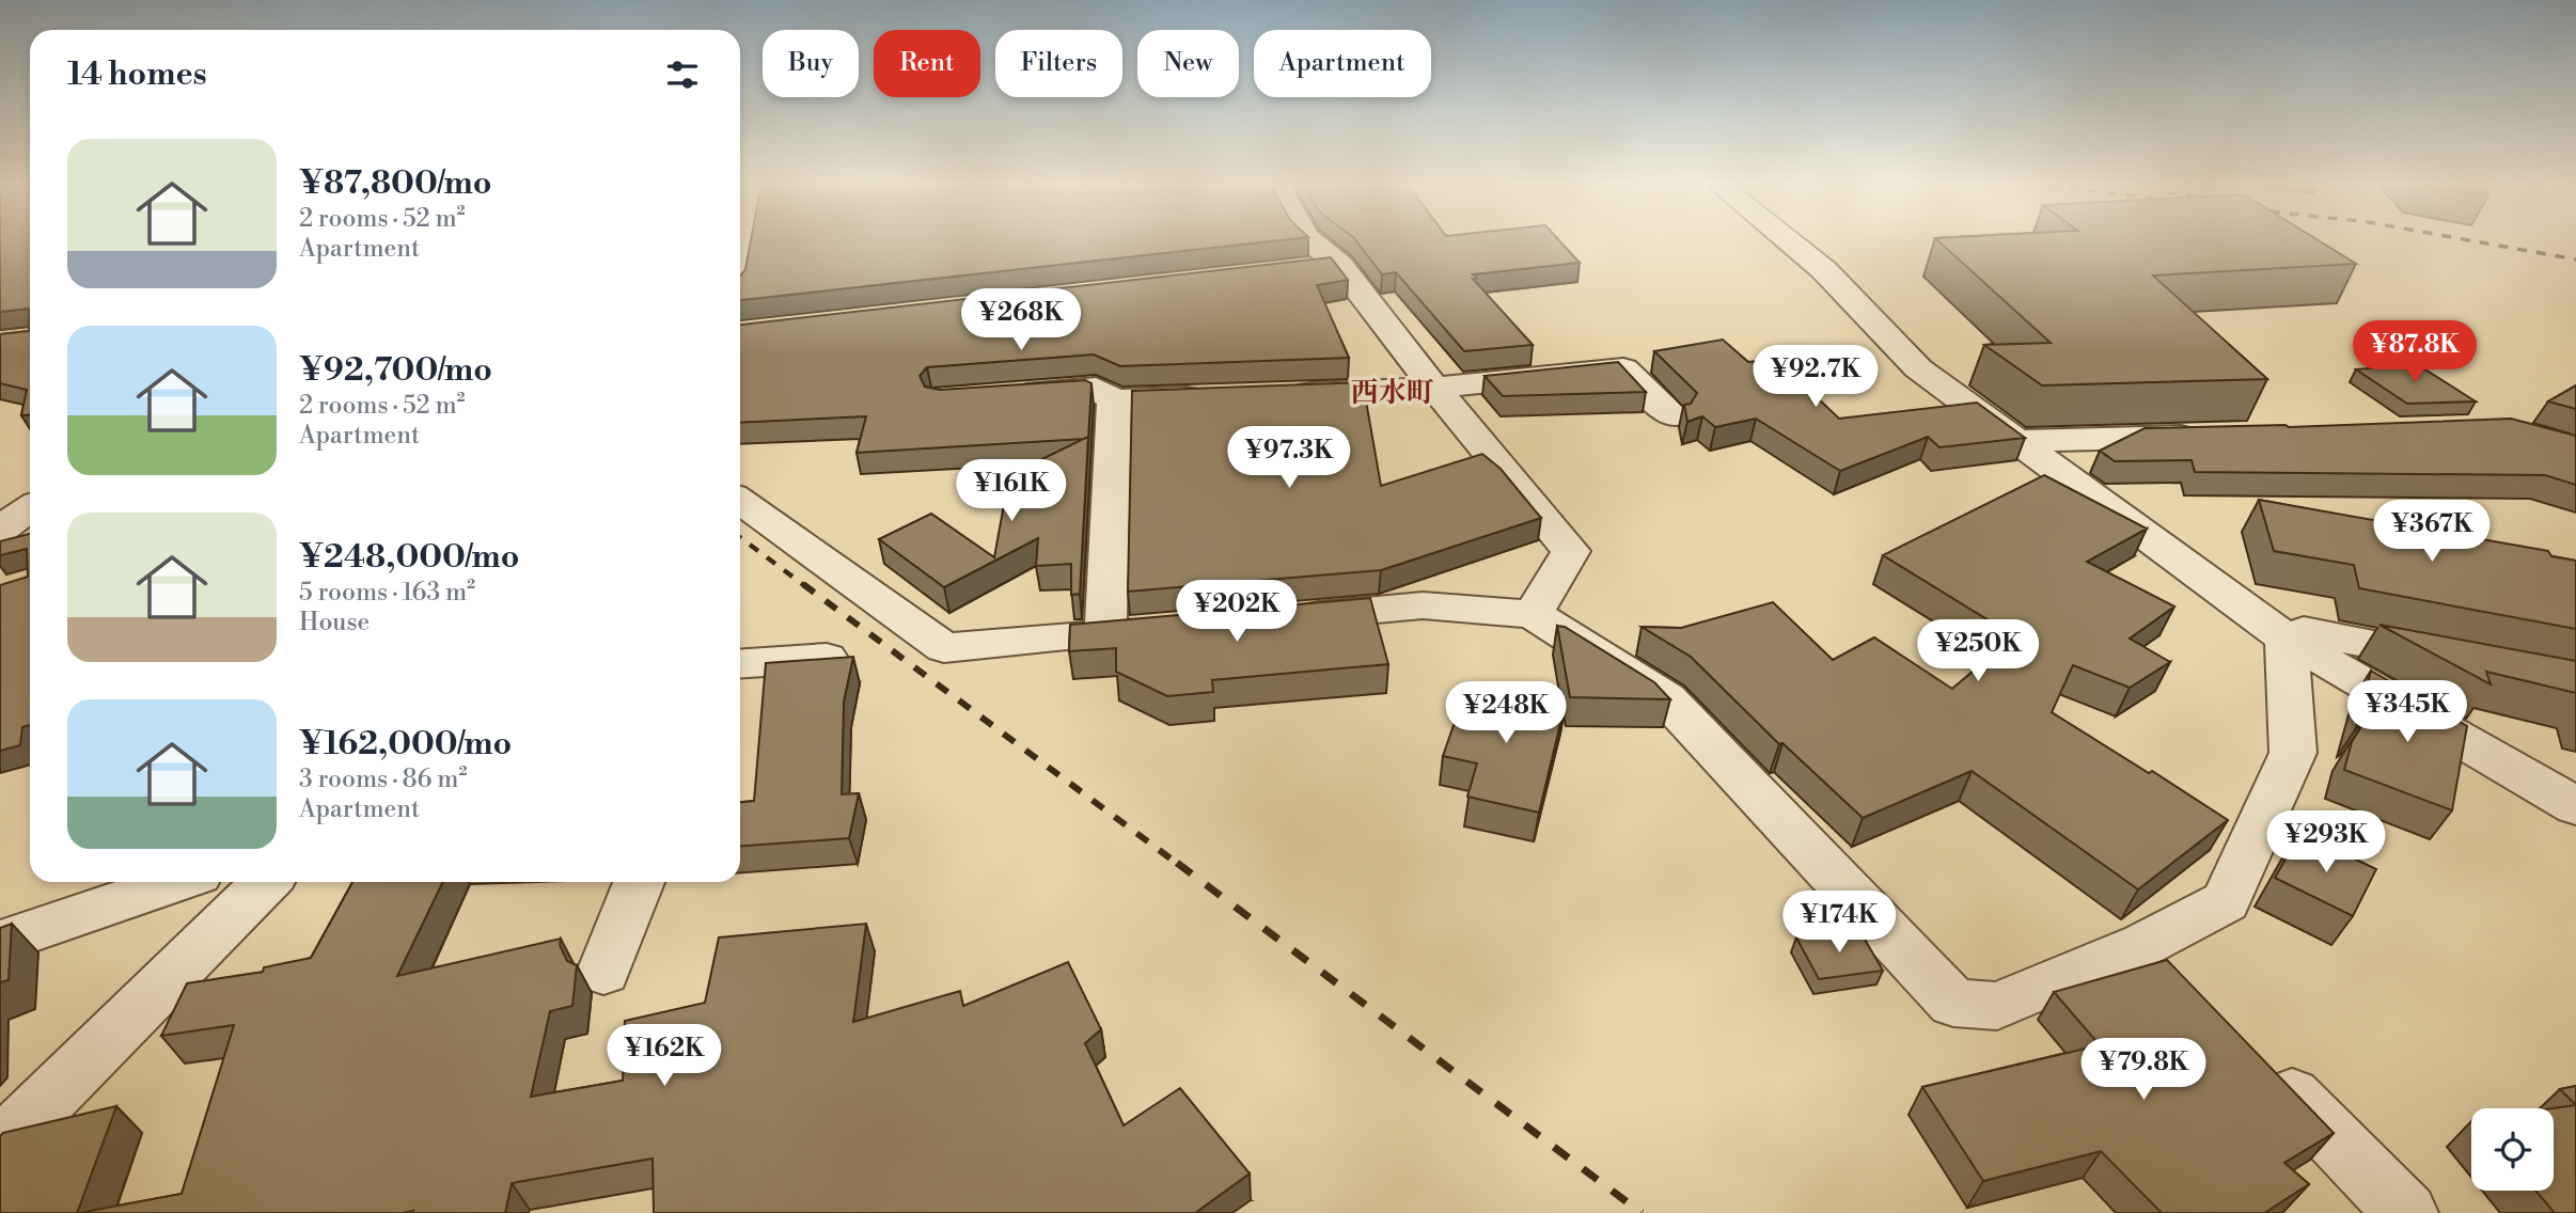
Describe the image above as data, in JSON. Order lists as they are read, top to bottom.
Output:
{
  "districts": ["西水町"],
  "page": {
    "chip": [
      "Buy",
      "Rent",
      "Filters",
      "New",
      "Apartment"
    ],
    "heading": "14 homes",
    "list": [
      {
        "name": "¥87,800/mo",
        "note": "2 rooms · 52 m² · Apartment"
      },
      {
        "name": "¥92,700/mo",
        "note": "2 rooms · 52 m² · Apartment"
      },
      {
        "name": "¥248,000/mo",
        "note": "5 rooms · 163 m² · House"
      },
      {
        "name": "¥162,000/mo",
        "note": "3 rooms · 86 m² · Apartment"
      }
    ],
    "price": [
      "¥268K",
      "¥87.8K",
      "¥92.7K",
      "¥97.3K",
      "¥161K",
      "¥367K",
      "¥202K",
      "¥250K",
      "¥345K",
      "¥248K",
      "¥293K",
      "¥174K",
      "¥162K",
      "¥79.8K"
    ]
  }
}
